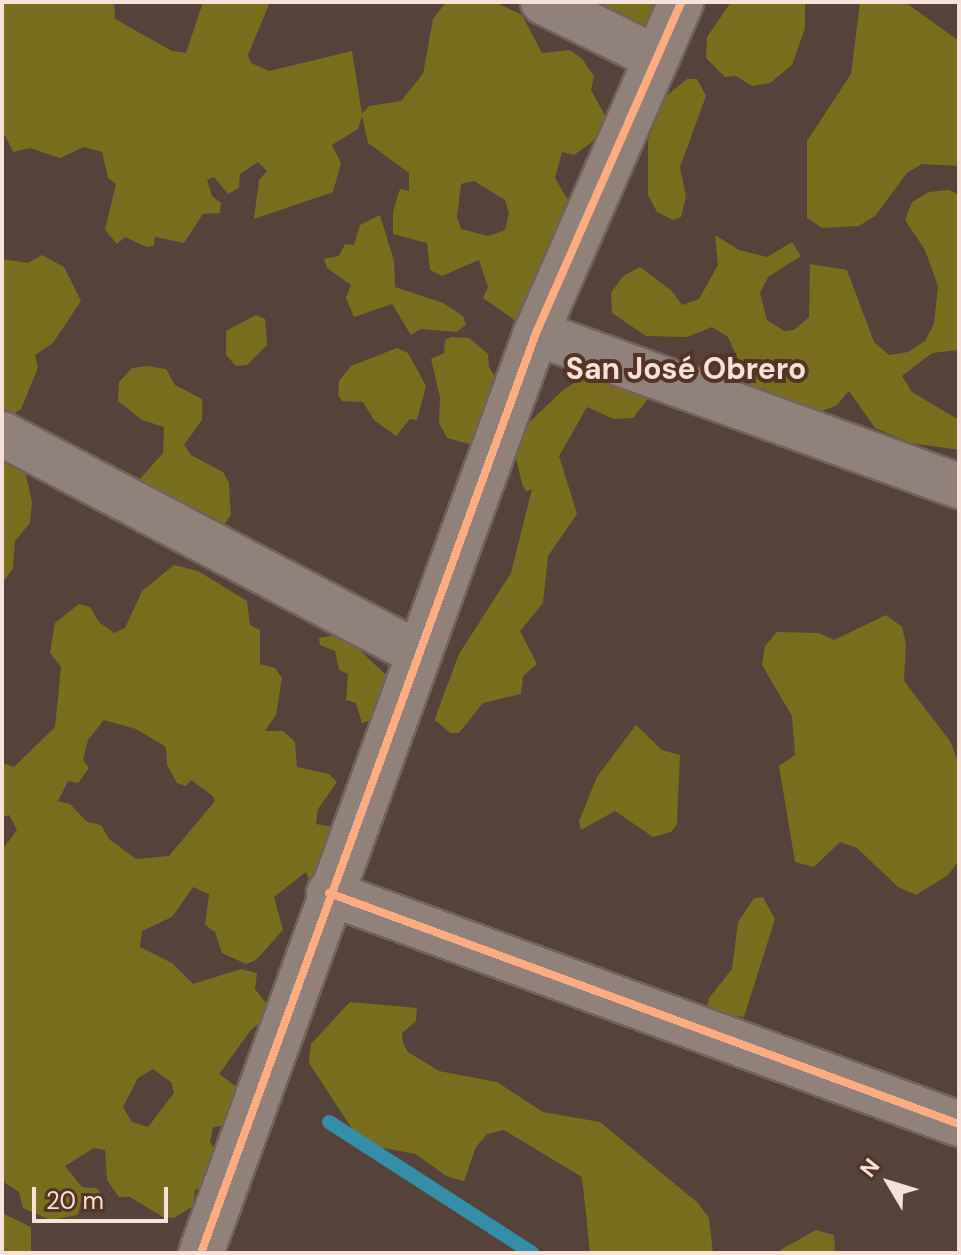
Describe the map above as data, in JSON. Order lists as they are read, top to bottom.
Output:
{
  "districts": ["San José Obrero"],
  "scale_bar": "20 m",
  "north": "top left"
}
